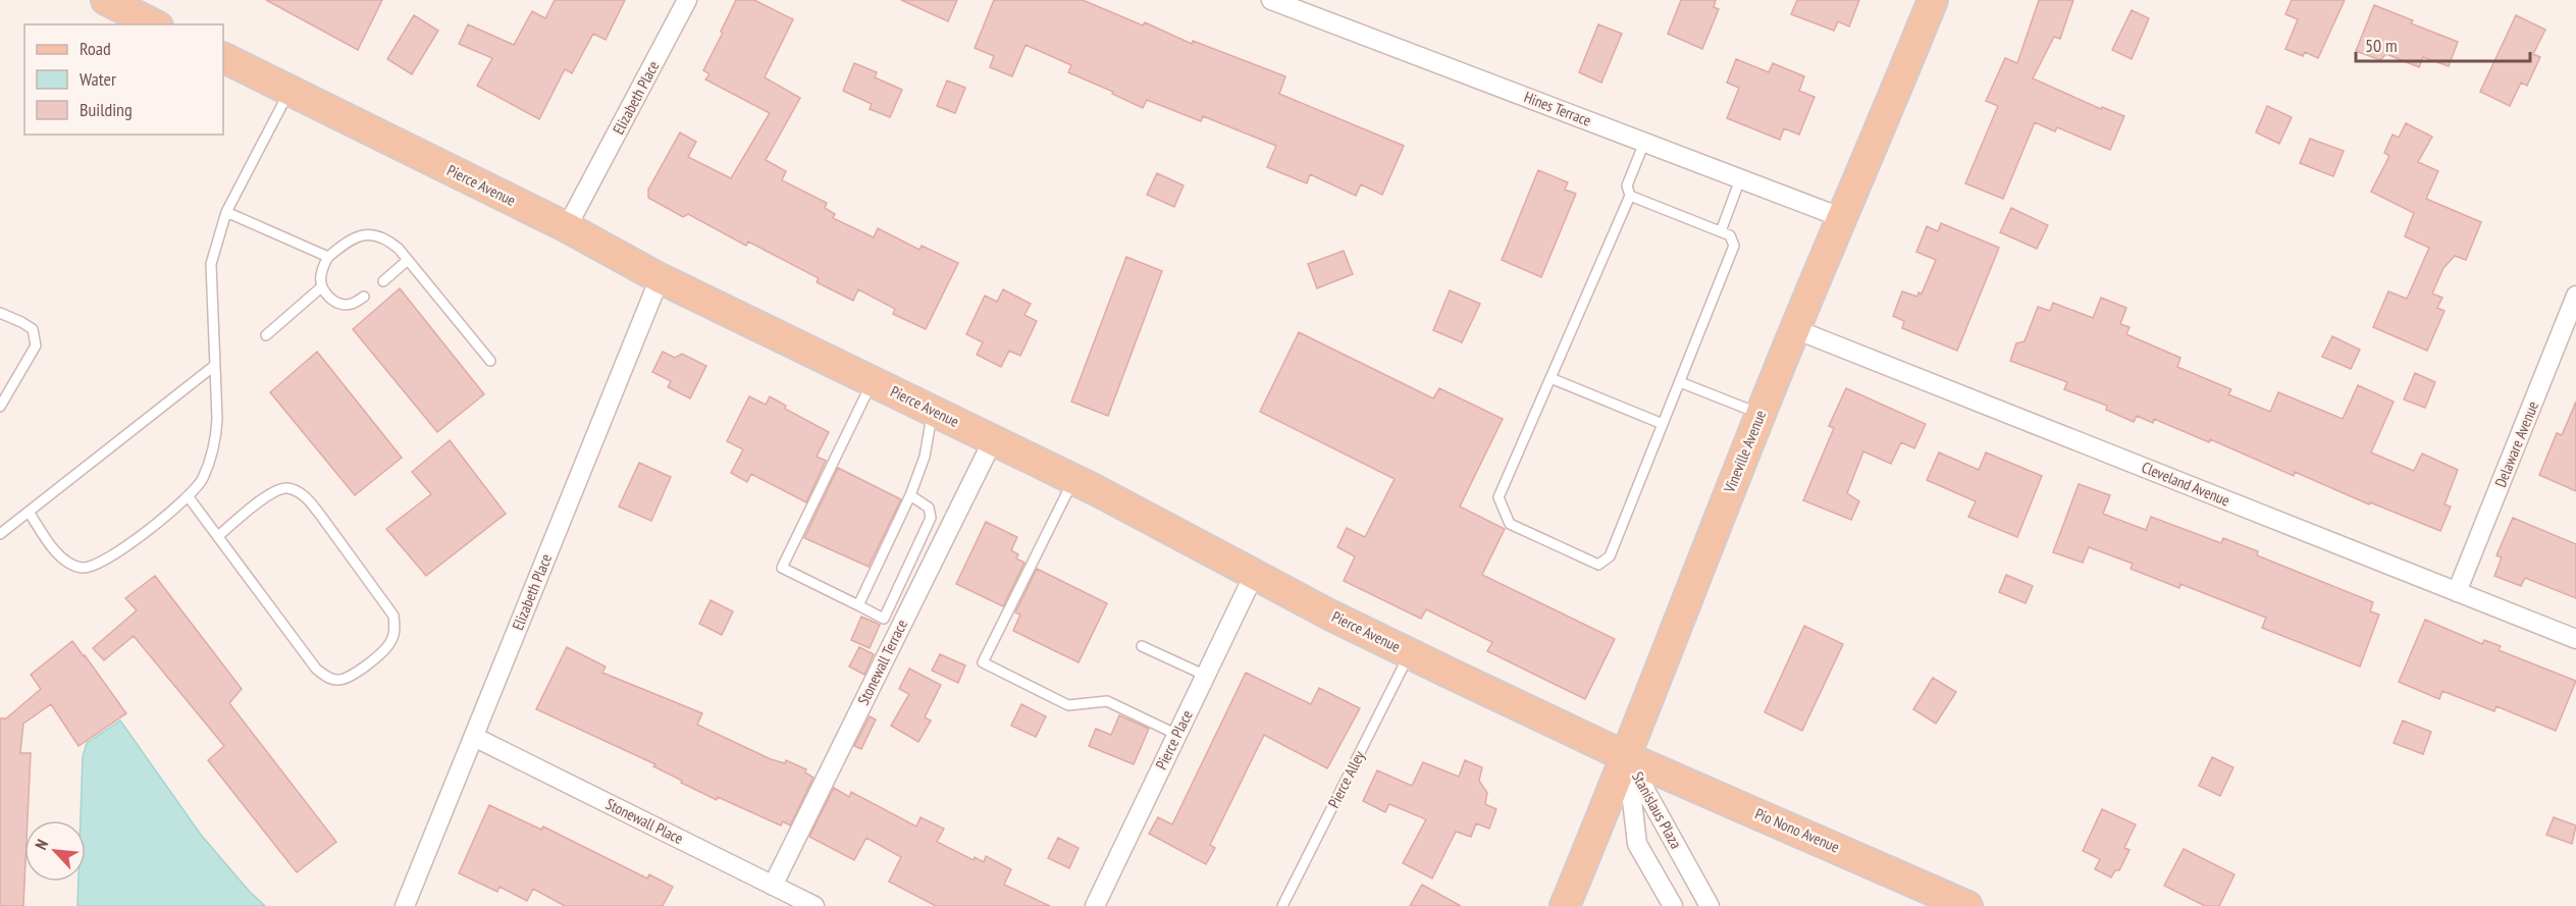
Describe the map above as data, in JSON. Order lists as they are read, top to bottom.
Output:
{
  "streets": {
    "main road": ["Pierce Avenue", "Vineville Avenue", "Pio Nono Avenue"],
    "street": [
      "Elizabeth Place",
      "Hines Terrace",
      "Delaware Avenue",
      "Cleveland Avenue",
      "Stonewall Terrace",
      "Pierce Place",
      "Stanislaus Plaza",
      "Stonewall Place"
    ],
    "lane": ["Pierce Alley"]
  },
  "crossings": [
    ["Elizabeth Place", "Pierce Avenue"],
    ["Elizabeth Place", "Stonewall Place"],
    ["Hines Terrace", "Vineville Avenue"],
    ["Pierce Avenue", "Vineville Avenue"],
    ["Pierce Avenue", "Stonewall Terrace"],
    ["Pierce Avenue", "Pierce Place"],
    ["Pierce Avenue", "Pierce Alley"],
    ["Pierce Avenue", "Stanislaus Plaza"],
    ["Pierce Avenue", "Pio Nono Avenue"],
    ["Delaware Avenue", "Cleveland Avenue"],
    ["Vineville Avenue", "Cleveland Avenue"],
    ["Vineville Avenue", "Stanislaus Plaza"],
    ["Vineville Avenue", "Pio Nono Avenue"],
    ["Stonewall Terrace", "Stonewall Place"],
    ["Stanislaus Plaza", "Pio Nono Avenue"]
  ],
  "legend": ["Road", "Water", "Building"],
  "scale_bar": "50 m",
  "north": "top left"
}
